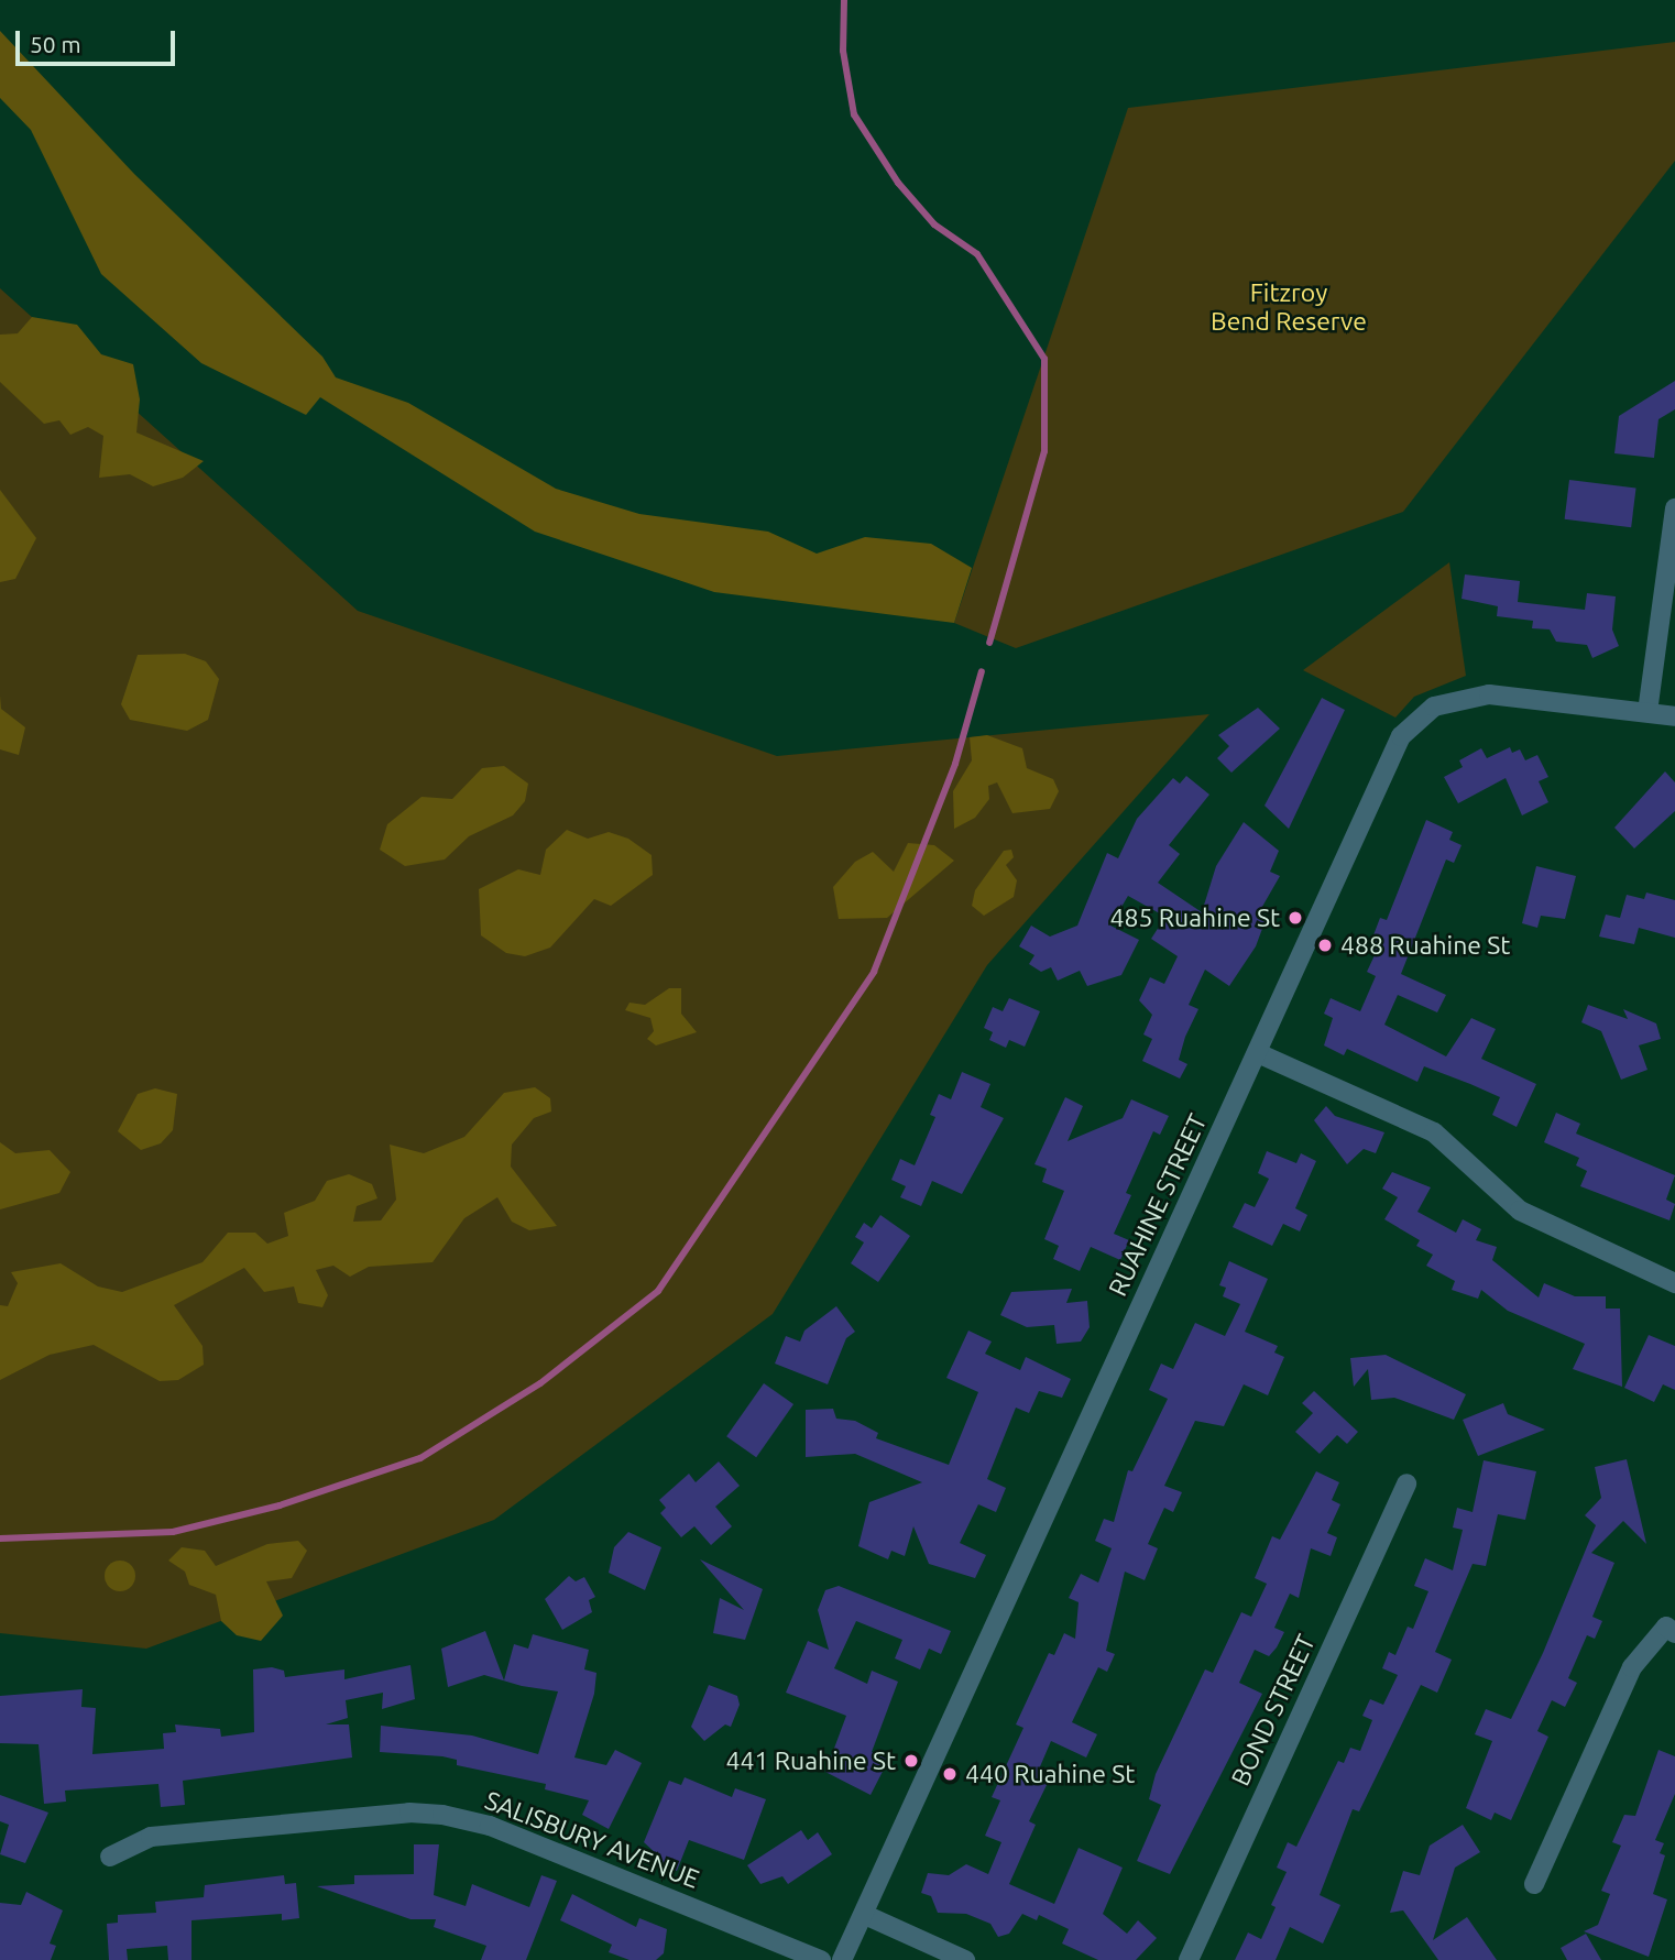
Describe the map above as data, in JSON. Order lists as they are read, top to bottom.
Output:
{
  "streets": {
    "street": ["RUAHINE STREET", "BOND STREET", "SALISBURY AVENUE"]
  },
  "parks": ["Fitzroy Bend Reserve"],
  "places": [
    "485 Ruahine St",
    "488 Ruahine St",
    "441 Ruahine St",
    "440 Ruahine St"
  ],
  "scale_bar": "50 m"
}
